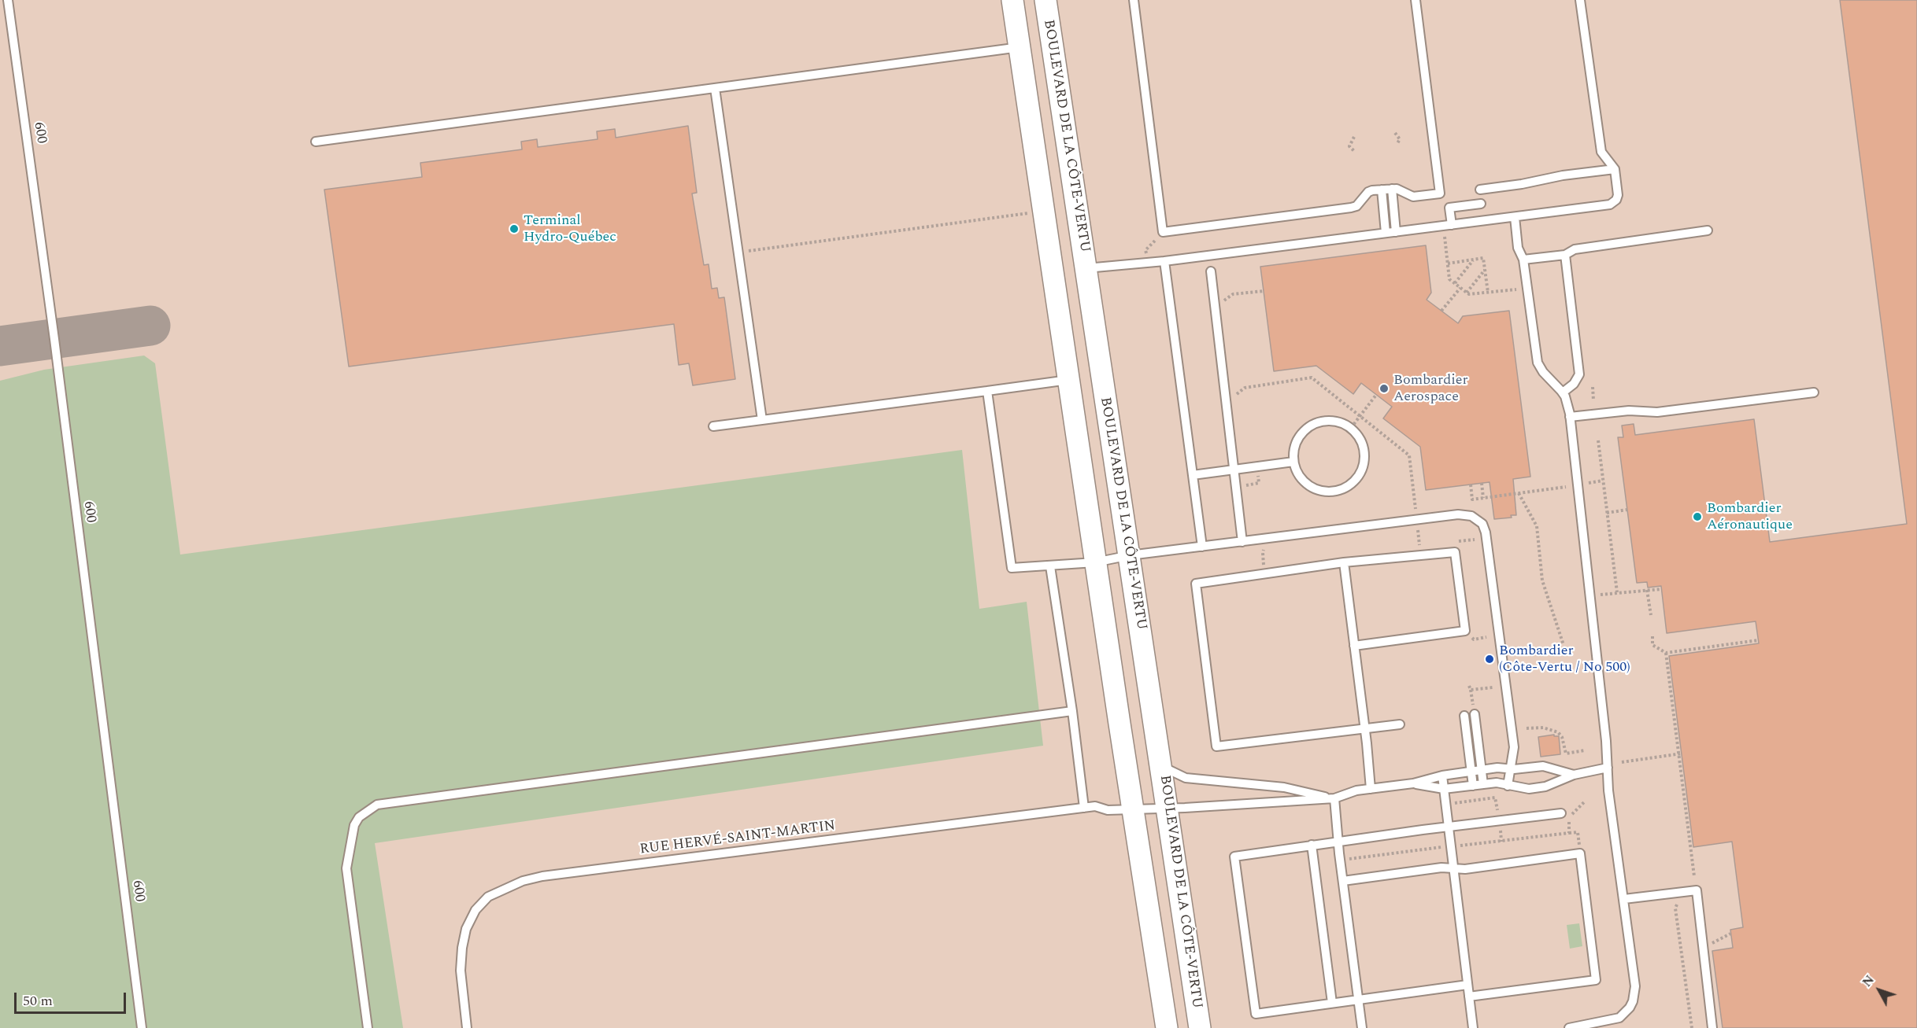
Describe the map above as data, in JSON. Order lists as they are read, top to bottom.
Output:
{
  "streets": {
    "street": ["BOULEVARD DE LA CÔTE-VERTU"],
    "lane": ["600", "RUE HERVÉ-SAINT-MARTIN"]
  },
  "crossings": [
    ["BOULEVARD DE LA CÔTE-VERTU", "RUE HERVÉ-SAINT-MARTIN"]
  ],
  "places": [
    "Terminal Hydro-Québec",
    "Bombardier Aerospace",
    "Bombardier Aéronautique",
    "Bombardier (Côte-Vertu / No 500)"
  ],
  "scale_bar": "50 m",
  "north": "top left"
}
